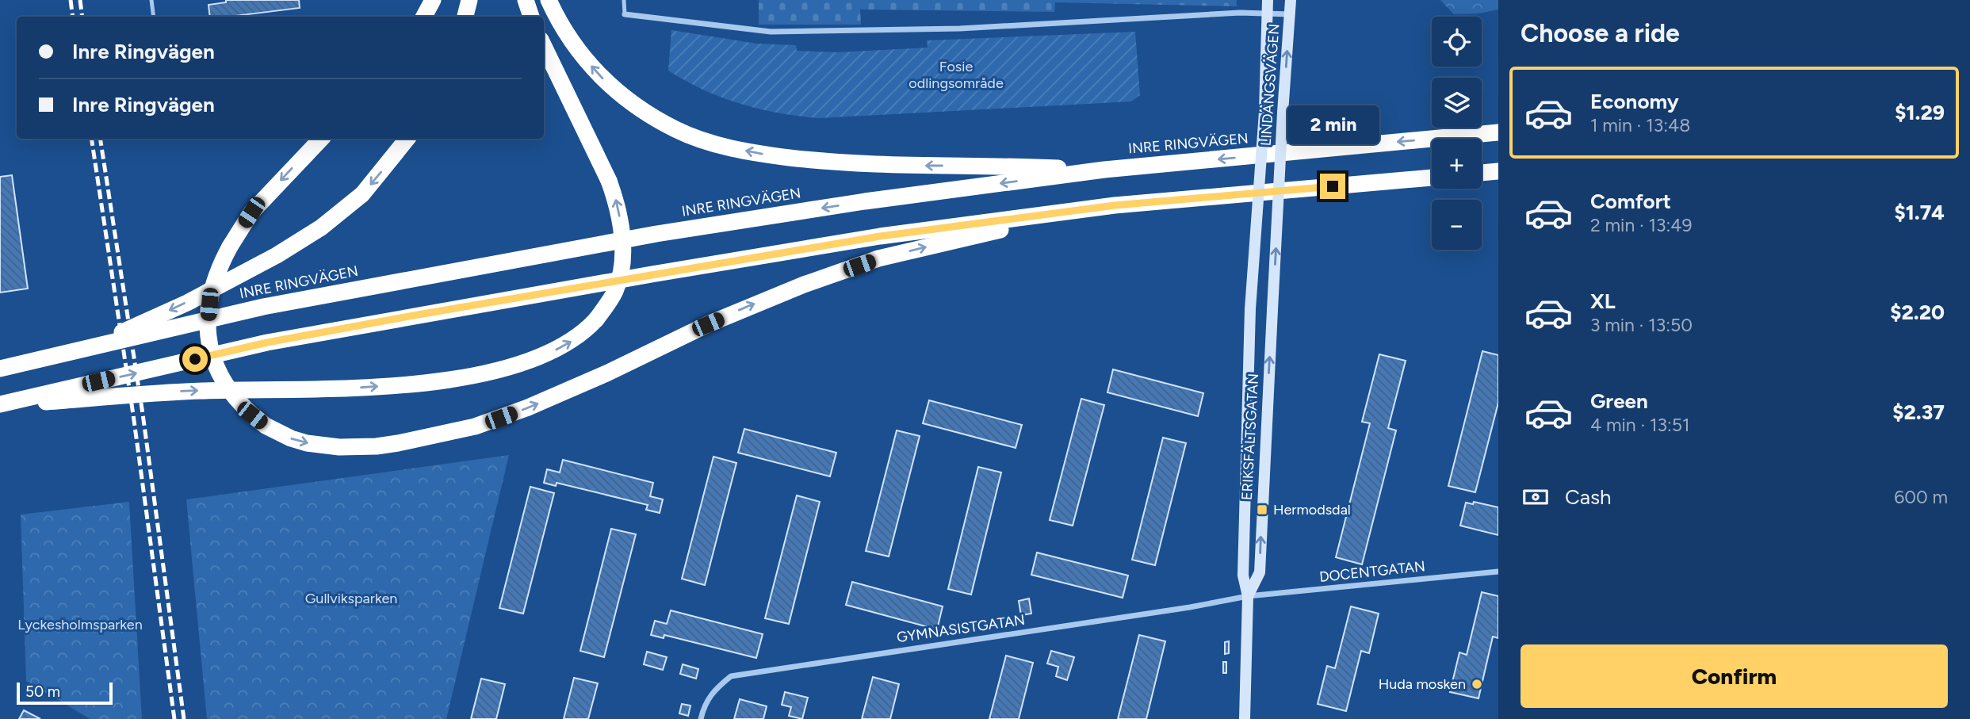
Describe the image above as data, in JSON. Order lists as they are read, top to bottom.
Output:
{
  "streets": {
    "highway": ["INRE RINGVÄGEN"],
    "street": [
      "LINDÄNGSVÄGEN",
      "ERIKSFÄLTSGATAN",
      "DOCENTGATAN",
      "GYMNASISTGATAN"
    ]
  },
  "crossings": [
    ["LINDÄNGSVÄGEN", "ERIKSFÄLTSGATAN"],
    ["ERIKSFÄLTSGATAN", "DOCENTGATAN"],
    ["ERIKSFÄLTSGATAN", "GYMNASISTGATAN"],
    ["DOCENTGATAN", "GYMNASISTGATAN"]
  ],
  "parks": ["Fosie odlingsområde", "Gullviksparken", "Lyckesholmsparken"],
  "places": {
    "transit": ["Hermodsdal"],
    "other": ["Huda mosken"]
  },
  "scale_bar": "50 m",
  "page": {
    "heading": "Choose a ride",
    "map_buttons": ["+", "−"],
    "banner": ["Inre Ringvägen", "Inre Ringvägen"],
    "list": [
      {
        "name": "Economy",
        "note": "1 min · 13:48",
        "value": "$1.29"
      },
      {
        "name": "Comfort",
        "note": "2 min · 13:49",
        "value": "$1.74"
      },
      {
        "name": "XL",
        "note": "3 min · 13:50",
        "value": "$2.20"
      },
      {
        "name": "Green",
        "note": "4 min · 13:51",
        "value": "$2.37"
      }
    ],
    "bubble": "2 min",
    "pay": ["Cash", "600 m"],
    "buttons": "Confirm",
    "scale": "50 m"
  }
}
